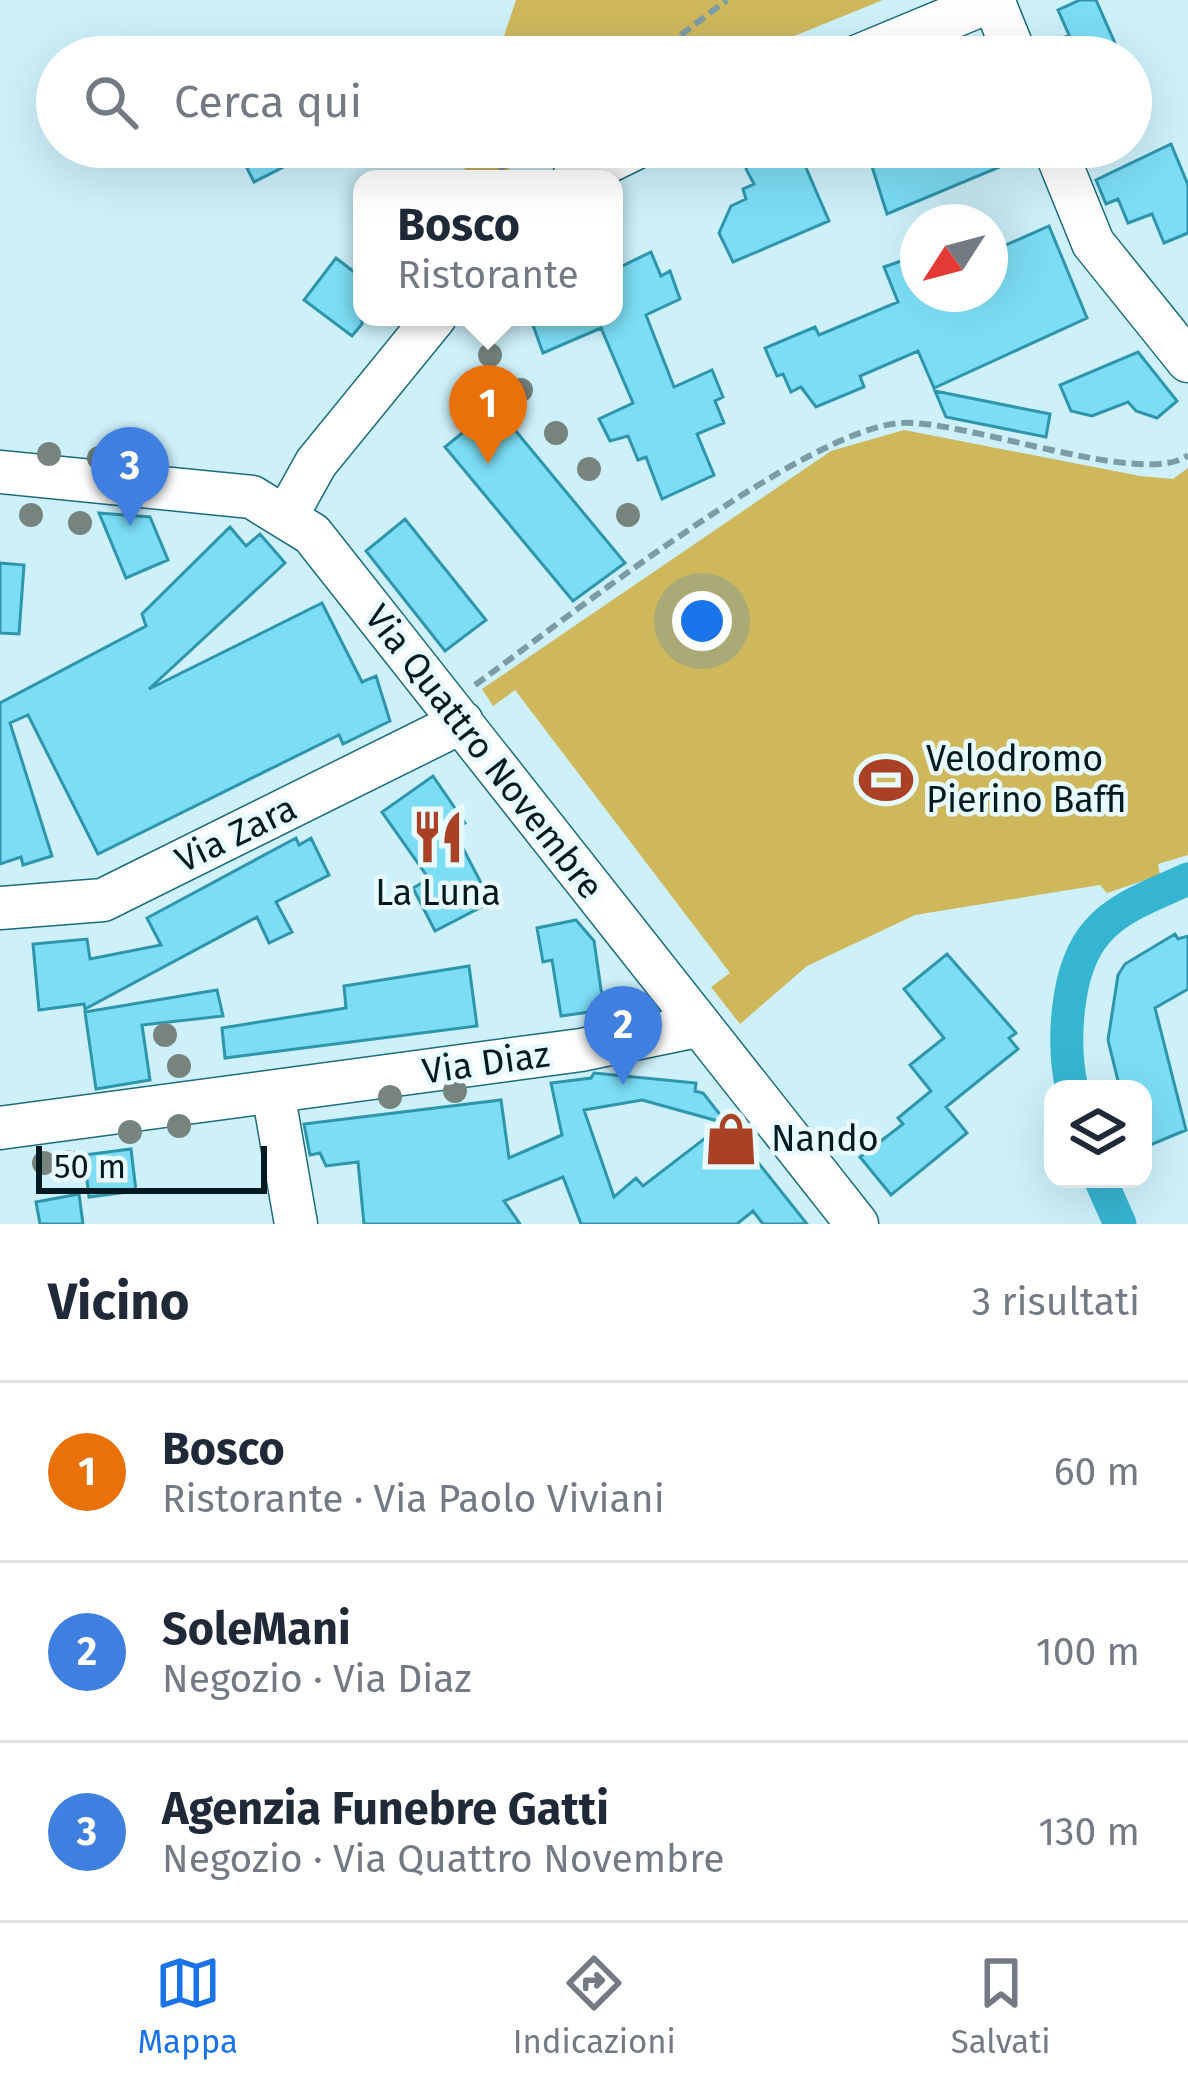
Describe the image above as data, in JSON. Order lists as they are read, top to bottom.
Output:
{
  "streets": {
    "street": ["Via Quattro Novembre", "Via Zara", "Via Diaz"]
  },
  "crossings": [
    ["Via Quattro Novembre", "Via Zara"],
    ["Via Quattro Novembre", "Via Diaz"]
  ],
  "places": {
    "sports": ["Velodromo Pierino Baffi"],
    "restaurant": ["La Luna"],
    "shop": ["Nando"]
  },
  "scale_bar": "50 m",
  "north": "bottom left",
  "page": {
    "search": "Cerca qui",
    "popup": ["Bosco", "Ristorante"],
    "pins": ["1", "3", "2"],
    "scale": "50 m",
    "heading": ["Vicino", "3 risultati"],
    "list": [
      {
        "mark": "1",
        "name": "Bosco",
        "note": "Ristorante · Via Paolo Viviani",
        "value": "60 m"
      },
      {
        "mark": "2",
        "name": "SoleMani",
        "note": "Negozio · Via Diaz",
        "value": "100 m"
      },
      {
        "mark": "3",
        "name": "Agenzia Funebre Gatti",
        "note": "Negozio · Via Quattro Novembre",
        "value": "130 m"
      }
    ],
    "nav": ["Mappa", "Indicazioni", "Salvati"]
  }
}
